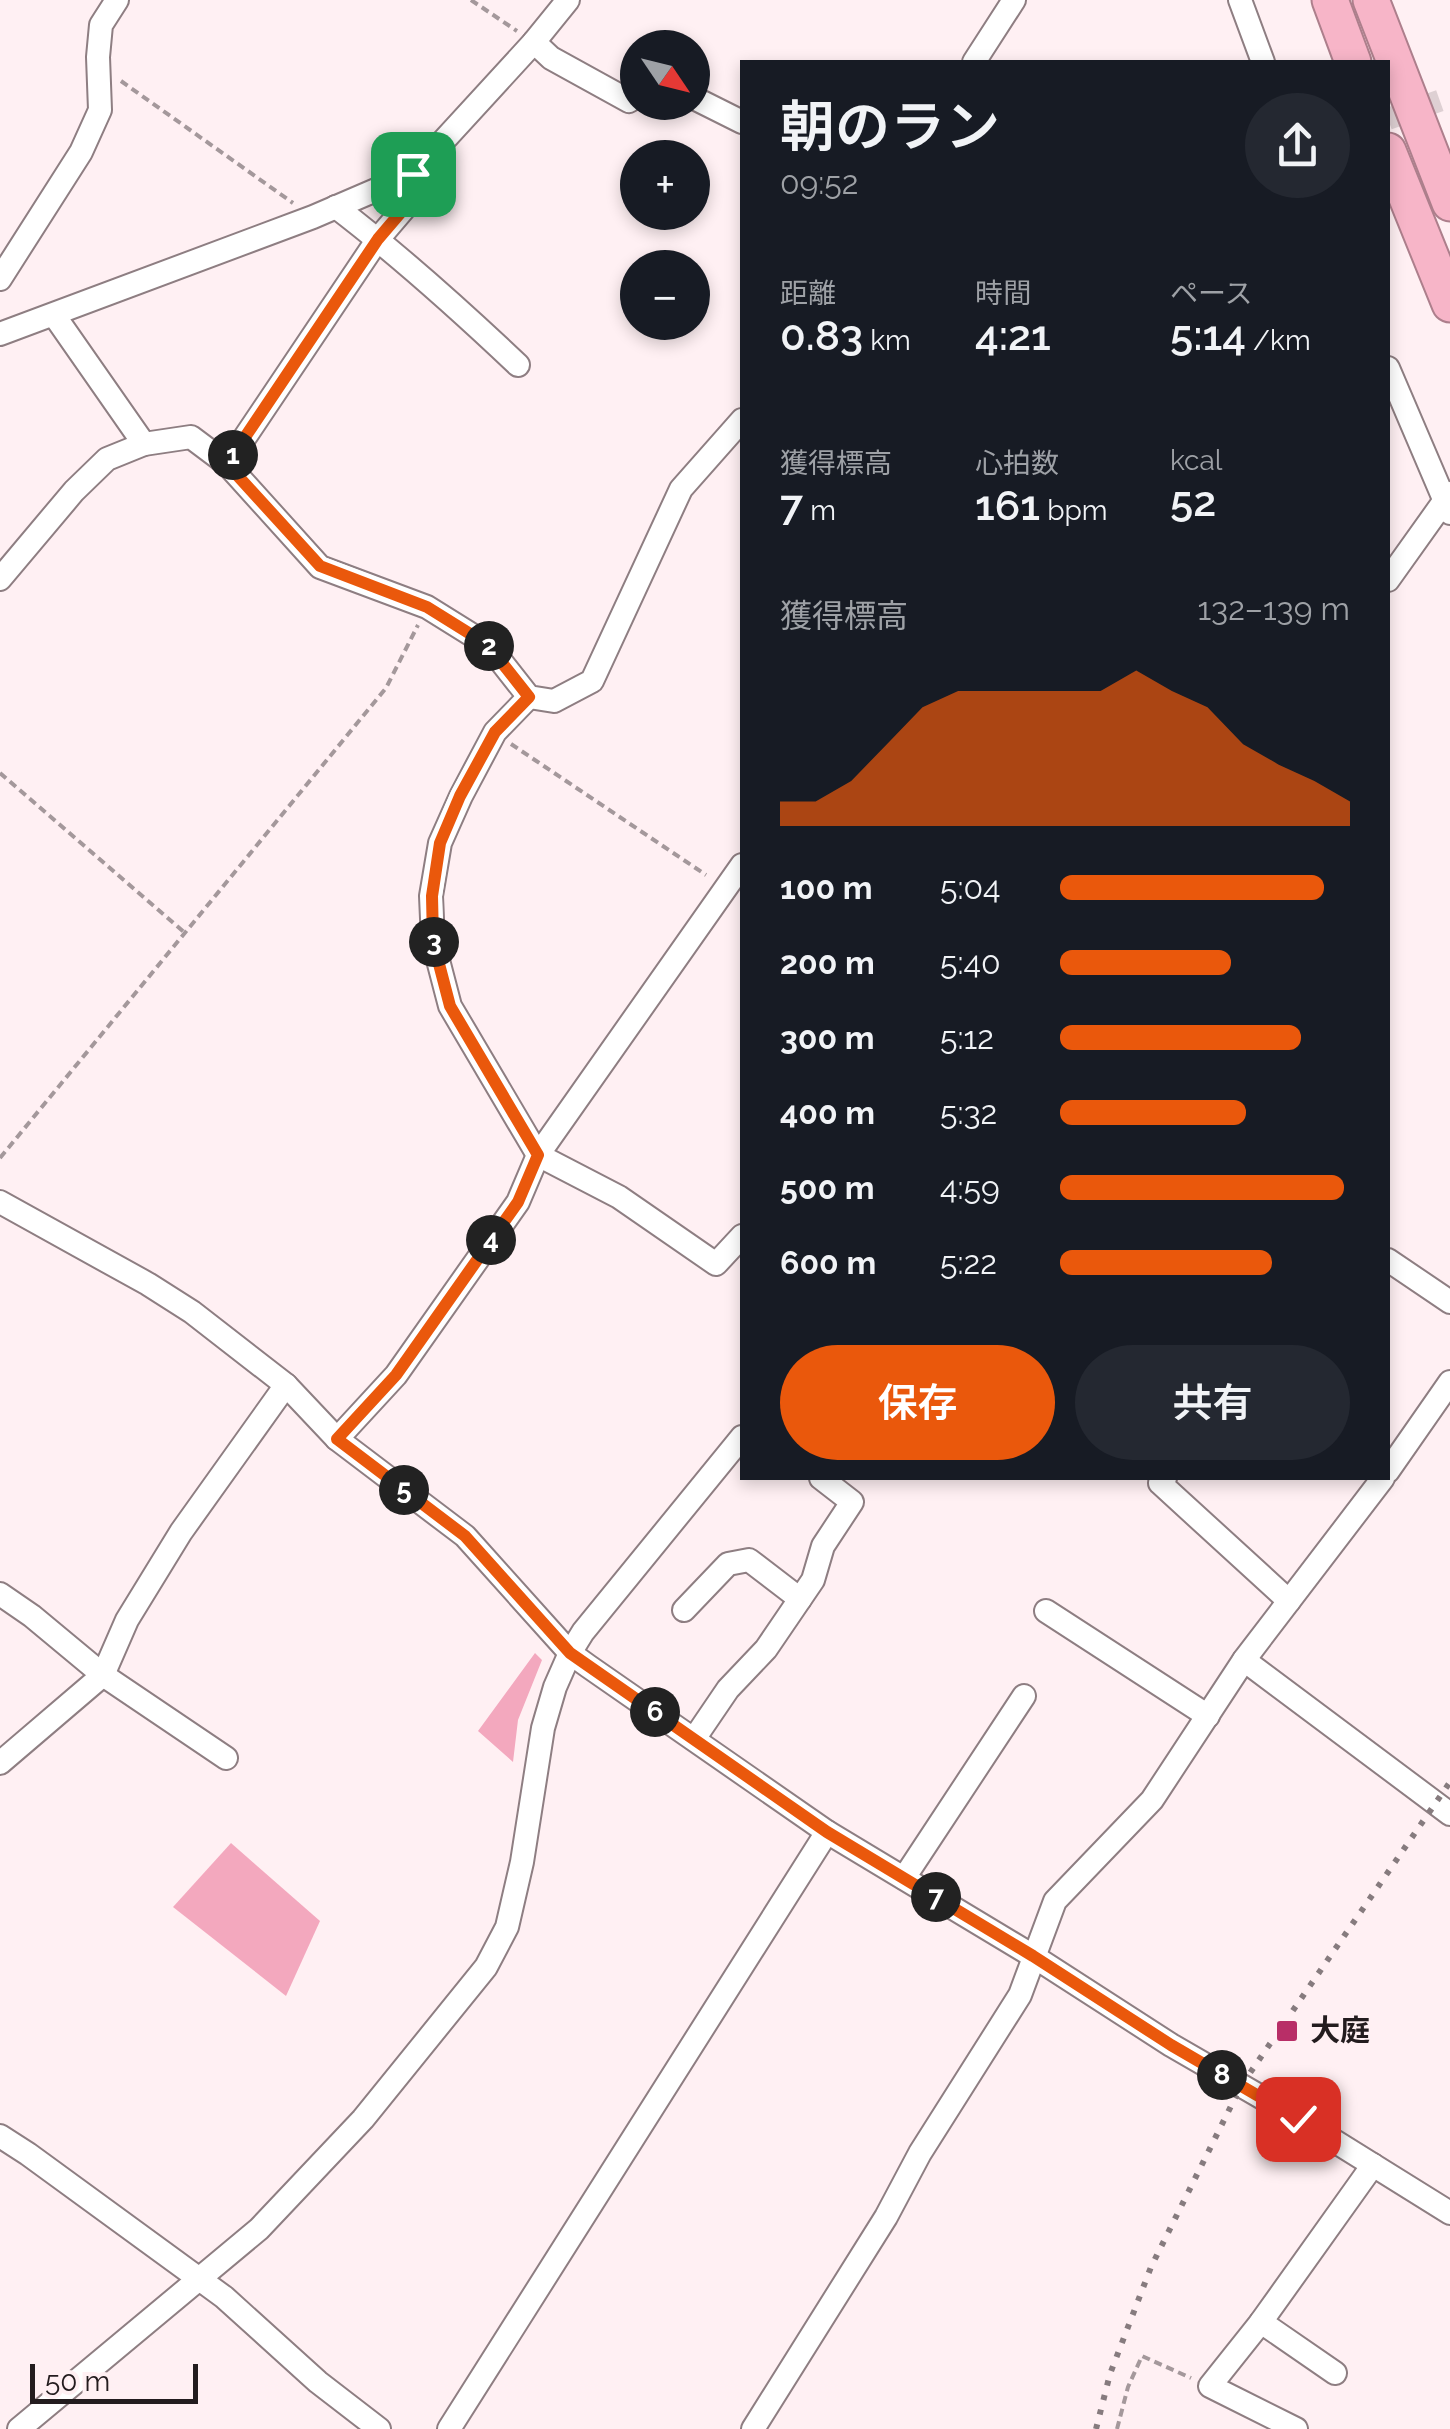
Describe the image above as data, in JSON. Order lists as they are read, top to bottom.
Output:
{
  "places": {
    "transit": ["大庭"]
  },
  "scale_bar": "50 m",
  "north": "bottom right",
  "page": {
    "map_buttons": ["+", "−"],
    "heading": ["朝のラン", "09:52"],
    "stats": [
      ["距離", "0.83 km"],
      ["時間", "4:21"],
      ["ペース", "5:14 /km"],
      ["獲得標高", "7 m"],
      ["心拍数", "161 bpm"],
      ["kcal", "52"]
    ],
    "pins": [
      "1",
      "2",
      "3",
      "4",
      "5",
      "6",
      "7",
      "8"
    ],
    "chart": ["獲得標高", "132–139 m"],
    "list": [
      {
        "name": "100 m",
        "note": "5:04"
      },
      {
        "name": "200 m",
        "note": "5:40"
      },
      {
        "name": "300 m",
        "note": "5:12"
      },
      {
        "name": "400 m",
        "note": "5:32"
      },
      {
        "name": "500 m",
        "note": "4:59"
      },
      {
        "name": "600 m",
        "note": "5:22"
      }
    ],
    "buttons": ["保存", "共有"],
    "scale": "50 m"
  }
}
